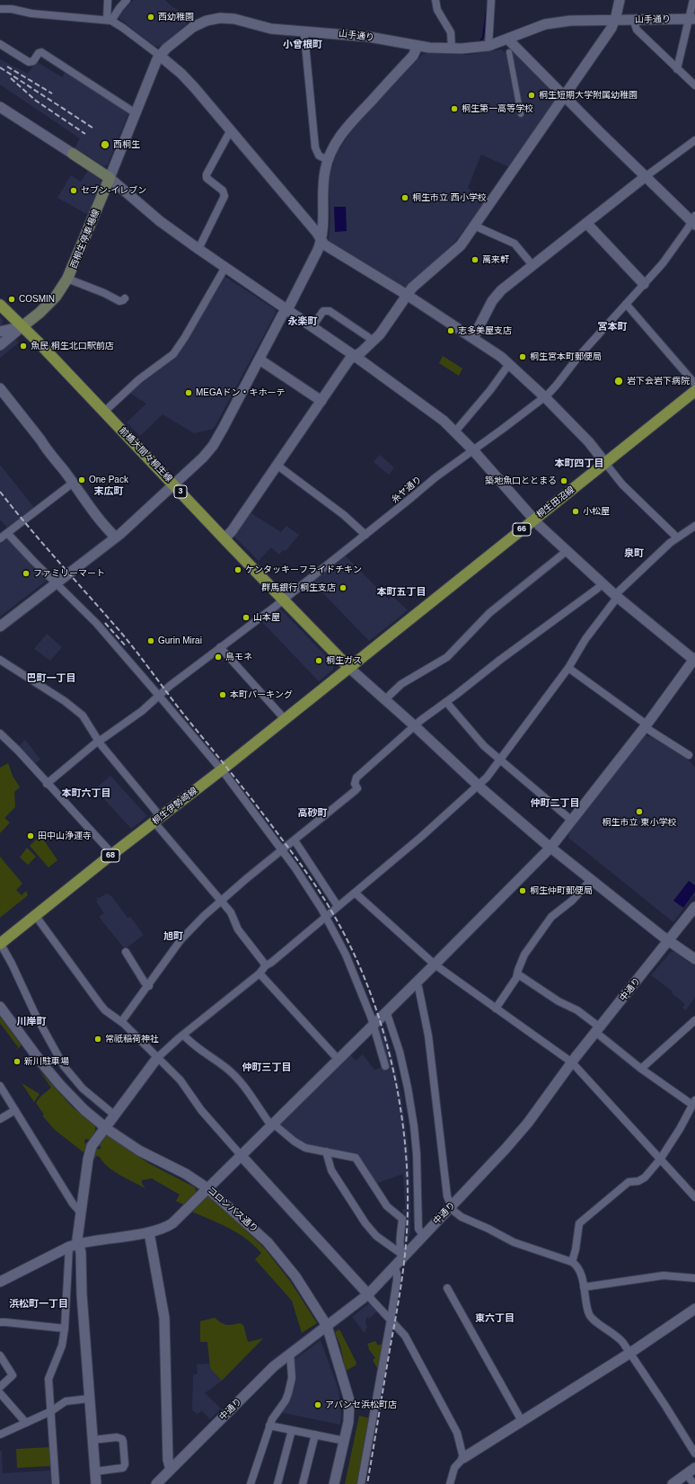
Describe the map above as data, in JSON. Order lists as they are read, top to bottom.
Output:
{
  "streets": {
    "main road": [
      "西桐生停車場線",
      "前橋大間々桐生線",
      "3",
      "桐生田沼線",
      "66",
      "桐生伊勢崎線",
      "68"
    ],
    "street": [
      "山手通り",
      "糸ヤ通り",
      "中通り",
      "コロンバス通り"
    ]
  },
  "crossings": [
    ["山手通り", "西桐生停車場線"],
    ["西桐生停車場線", "前橋大間々桐生線"],
    ["前橋大間々桐生線", "糸ヤ通り"],
    ["前橋大間々桐生線", "桐生田沼線"],
    ["前橋大間々桐生線", "桐生伊勢崎線"],
    ["桐生田沼線", "桐生伊勢崎線"],
    ["中通り", "コロンバス通り"]
  ],
  "districts": [
    "小曾根町",
    "永楽町",
    "宮本町",
    "本町四丁目",
    "末広町",
    "泉町",
    "本町五丁目",
    "巴町一丁目",
    "本町六丁目",
    "仲町二丁目",
    "高砂町",
    "旭町",
    "川岸町",
    "仲町三丁目",
    "浜松町一丁目",
    "東六丁目"
  ],
  "places": [
    "西幼稚園",
    "桐生短期大学附属幼稚園",
    "桐生第一高等学校",
    "西桐生",
    "セブン-イレブン",
    "桐生市立 西小学校",
    "萬来軒",
    "COSMIN",
    "志多美屋支店",
    "魚民 桐生北口駅前店",
    "桐生宮本町郵便局",
    "岩下会岩下病院",
    "MEGAドン・キホーテ",
    "One Pack",
    "築地魚口ととまる",
    "小松屋",
    "ケンタッキーフライドチキン",
    "ファミリーマート",
    "群馬銀行 桐生支店",
    "山本屋",
    "Gurin Mirai",
    "鳥モネ",
    "桐生ガス",
    "本町パーキング",
    "桐生市立 東小学校",
    "田中山浄運寺",
    "桐生仲町郵便局",
    "常祇稲荷神社",
    "新川駐車場",
    "アバンセ浜松町店"
  ]
}
